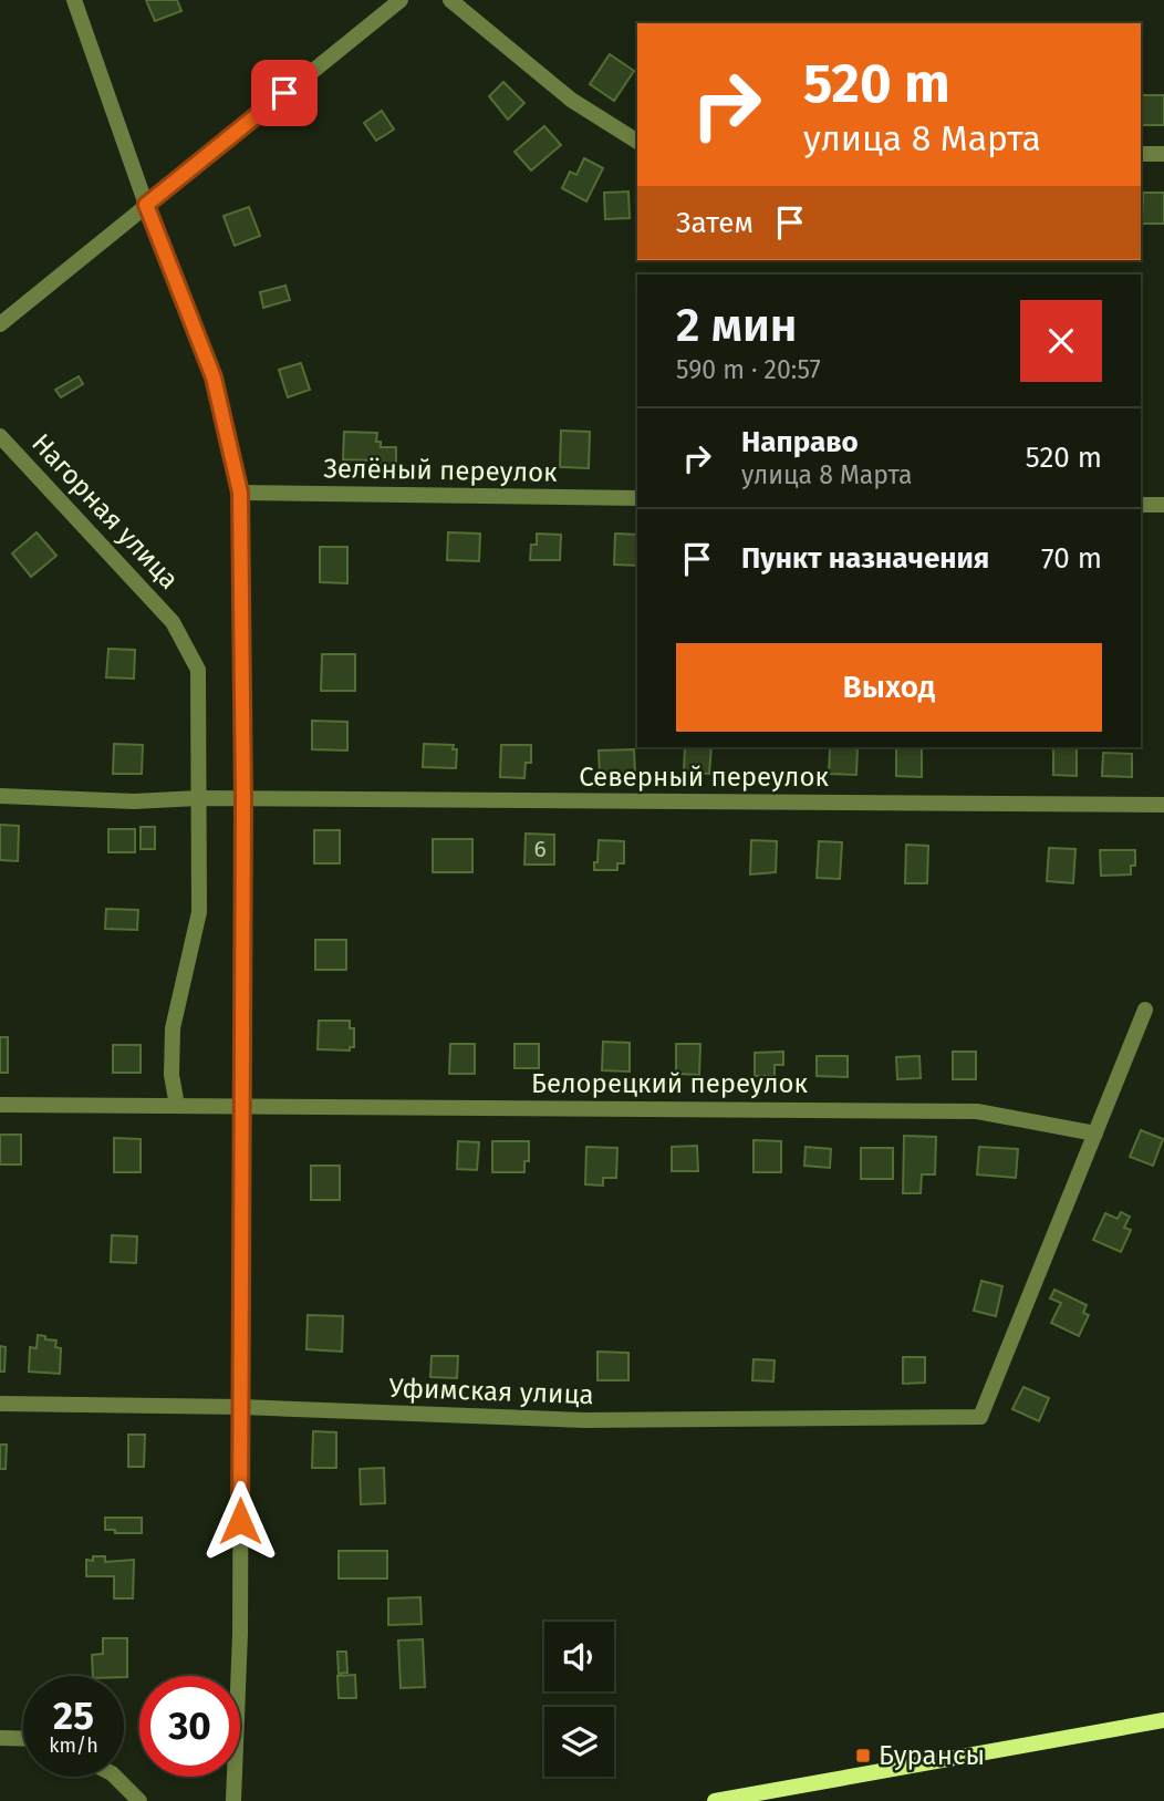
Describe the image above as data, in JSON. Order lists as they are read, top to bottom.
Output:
{
  "streets": {
    "street": [
      "Зелёный переулок",
      "Нагорная улица",
      "Северный переулок",
      "Белорецкий переулок",
      "Уфимская улица"
    ]
  },
  "crossings": [
    ["Нагорная улица", "Северный переулок"],
    ["Нагорная улица", "Белорецкий переулок"],
    ["Белорецкий переулок", "Уфимская улица"]
  ],
  "places": {
    "transit": ["Бурансы"]
  },
  "house_numbers": ["6"],
  "page": {
    "turn": ["520 m", "улица 8 Марта"],
    "then": "Затем",
    "heading": ["2 мин", "590 m · 20:57"],
    "list": [
      {
        "name": "Направо",
        "note": "улица 8 Марта",
        "value": "520 m"
      },
      {
        "name": "Пункт назначения",
        "value": "70 m"
      }
    ],
    "buttons": "Выход",
    "speed": "25 km/h",
    "limit": "30"
  }
}
